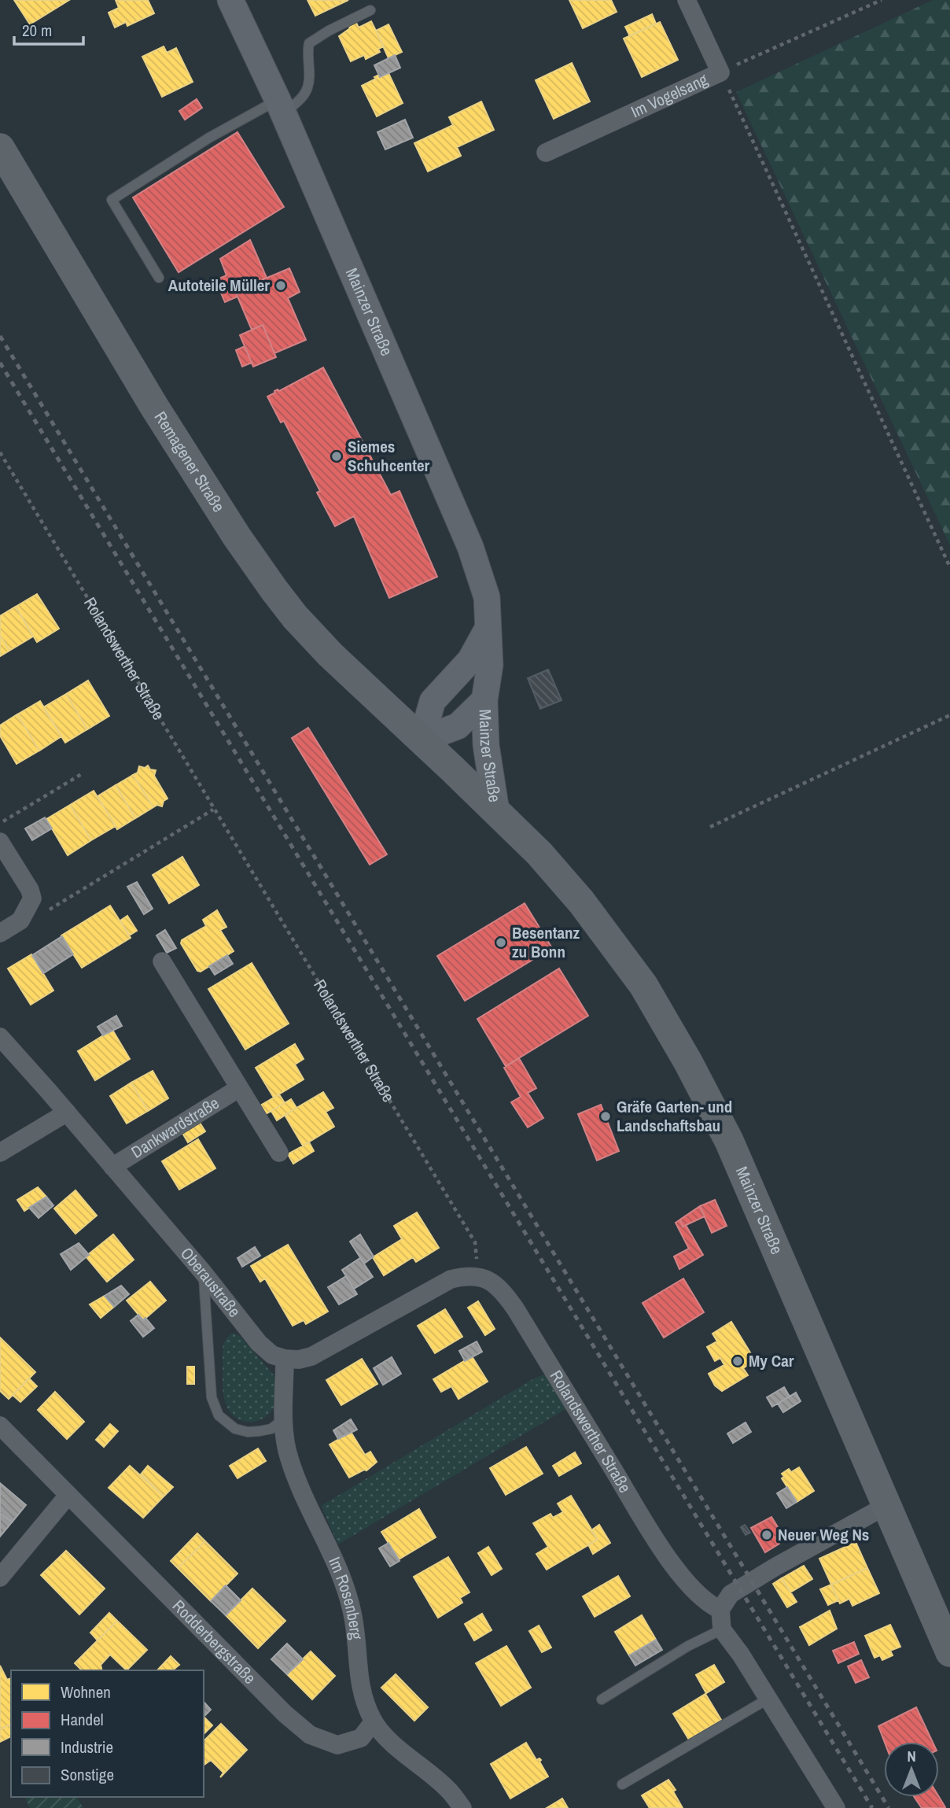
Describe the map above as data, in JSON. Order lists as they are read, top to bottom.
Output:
{
  "streets": {
    "main road": ["Mainzer Straße", "Remagener Straße"],
    "street": [
      "Im Vogelsang",
      "Rolandswerther Straße",
      "Dankwardstraße",
      "Oberaustraße",
      "Im Rosenberg",
      "Rodderbergstraße"
    ]
  },
  "crossings": [
    ["Mainzer Straße", "Remagener Straße"],
    ["Dankwardstraße", "Oberaustraße"],
    ["Oberaustraße", "Im Rosenberg"],
    ["Im Rosenberg", "Rodderbergstraße"]
  ],
  "places": [
    "Autoteile Müller",
    "Siemes Schuhcenter",
    "Besentanz zu Bonn",
    "Gräfe Garten- und Landschaftsbau",
    "My Car",
    "Neuer Weg Ns"
  ],
  "legend": [
    "Wohnen",
    "Handel",
    "Industrie",
    "Sonstige"
  ],
  "scale_bar": "20 m",
  "north": "top"
}
